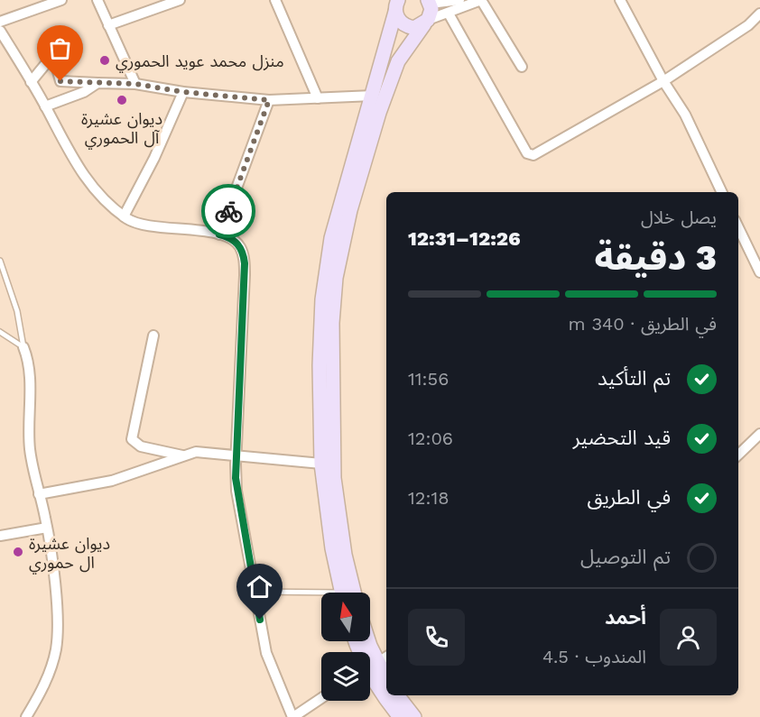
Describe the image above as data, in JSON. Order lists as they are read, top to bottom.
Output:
{
  "places": ["منزل محمد عويد الحموري", "ديوان عشيرة آل الحموري", "ديوان عشيرة ال حموري"],
  "north": "top",
  "page": {
    "heading": ["3 دقيقة", "يصل خلال", "12:26–12:31"],
    "panel": ["أحمد", "المندوب · 4.5"],
    "bar": "في الطريق · 340 m",
    "list": [
      ["تم التأكيد", "11:56"],
      ["قيد التحضير", "12:06"],
      ["في الطريق", "12:18"],
      "تم التوصيل"
    ]
  }
}
